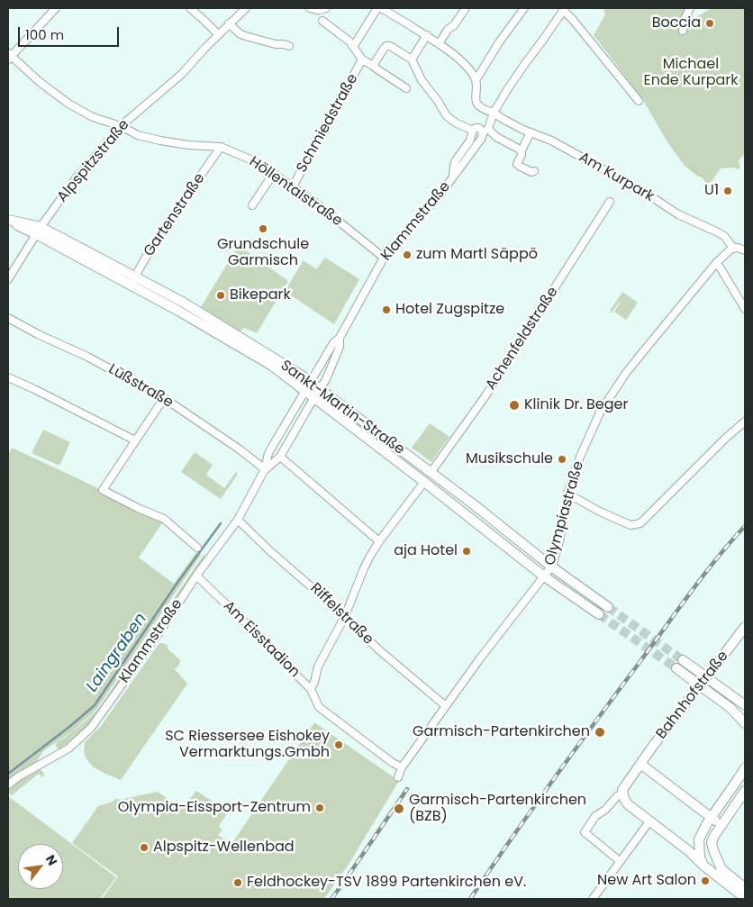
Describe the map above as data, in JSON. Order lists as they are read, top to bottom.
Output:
{
  "streets": {
    "main road": ["Sankt-Martin-Straße", "Bahnhofstraße"],
    "street": [
      "Schmiedstraße",
      "Alpspitzstraße",
      "Am Kurpark",
      "Höllentalstraße",
      "Gartenstraße",
      "Klammstraße",
      "Achenfeldstraße",
      "Lüßstraße",
      "Olympiastraße",
      "Riffelstraße",
      "Am Eisstadion"
    ]
  },
  "crossings": [
    ["Schmiedstraße", "Höllentalstraße"],
    ["Alpspitzstraße", "Höllentalstraße"],
    ["Alpspitzstraße", "Sankt-Martin-Straße"],
    ["Am Kurpark", "Olympiastraße"],
    ["Höllentalstraße", "Gartenstraße"],
    ["Höllentalstraße", "Klammstraße"],
    ["Gartenstraße", "Sankt-Martin-Straße"],
    ["Klammstraße", "Lüßstraße"],
    ["Klammstraße", "Sankt-Martin-Straße"],
    ["Klammstraße", "Riffelstraße"],
    ["Klammstraße", "Am Eisstadion"],
    ["Achenfeldstraße", "Sankt-Martin-Straße"],
    ["Sankt-Martin-Straße", "Olympiastraße"],
    ["Olympiastraße", "Riffelstraße"],
    ["Olympiastraße", "Am Eisstadion"]
  ],
  "water": ["Laingraben"],
  "parks": ["Michael Ende Kurpark"],
  "places": [
    "Boccia",
    "U1",
    "Grundschule Garmisch",
    "zum Martl Säppö",
    "Bikepark",
    "Hotel Zugspitze",
    "Klinik Dr. Beger",
    "Musikschule",
    "aja Hotel",
    "Garmisch-Partenkirchen",
    "SC Riessersee Eishokey Vermarktungs.Gmbh",
    "Olympia-Eissport-Zentrum",
    "Garmisch-Partenkirchen (BZB)",
    "Alpspitz-Wellenbad",
    "New Art Salon",
    "Feldhockey-TSV 1899 Partenkirchen eV."
  ],
  "scale_bar": "100 m",
  "north": "top right"
}
